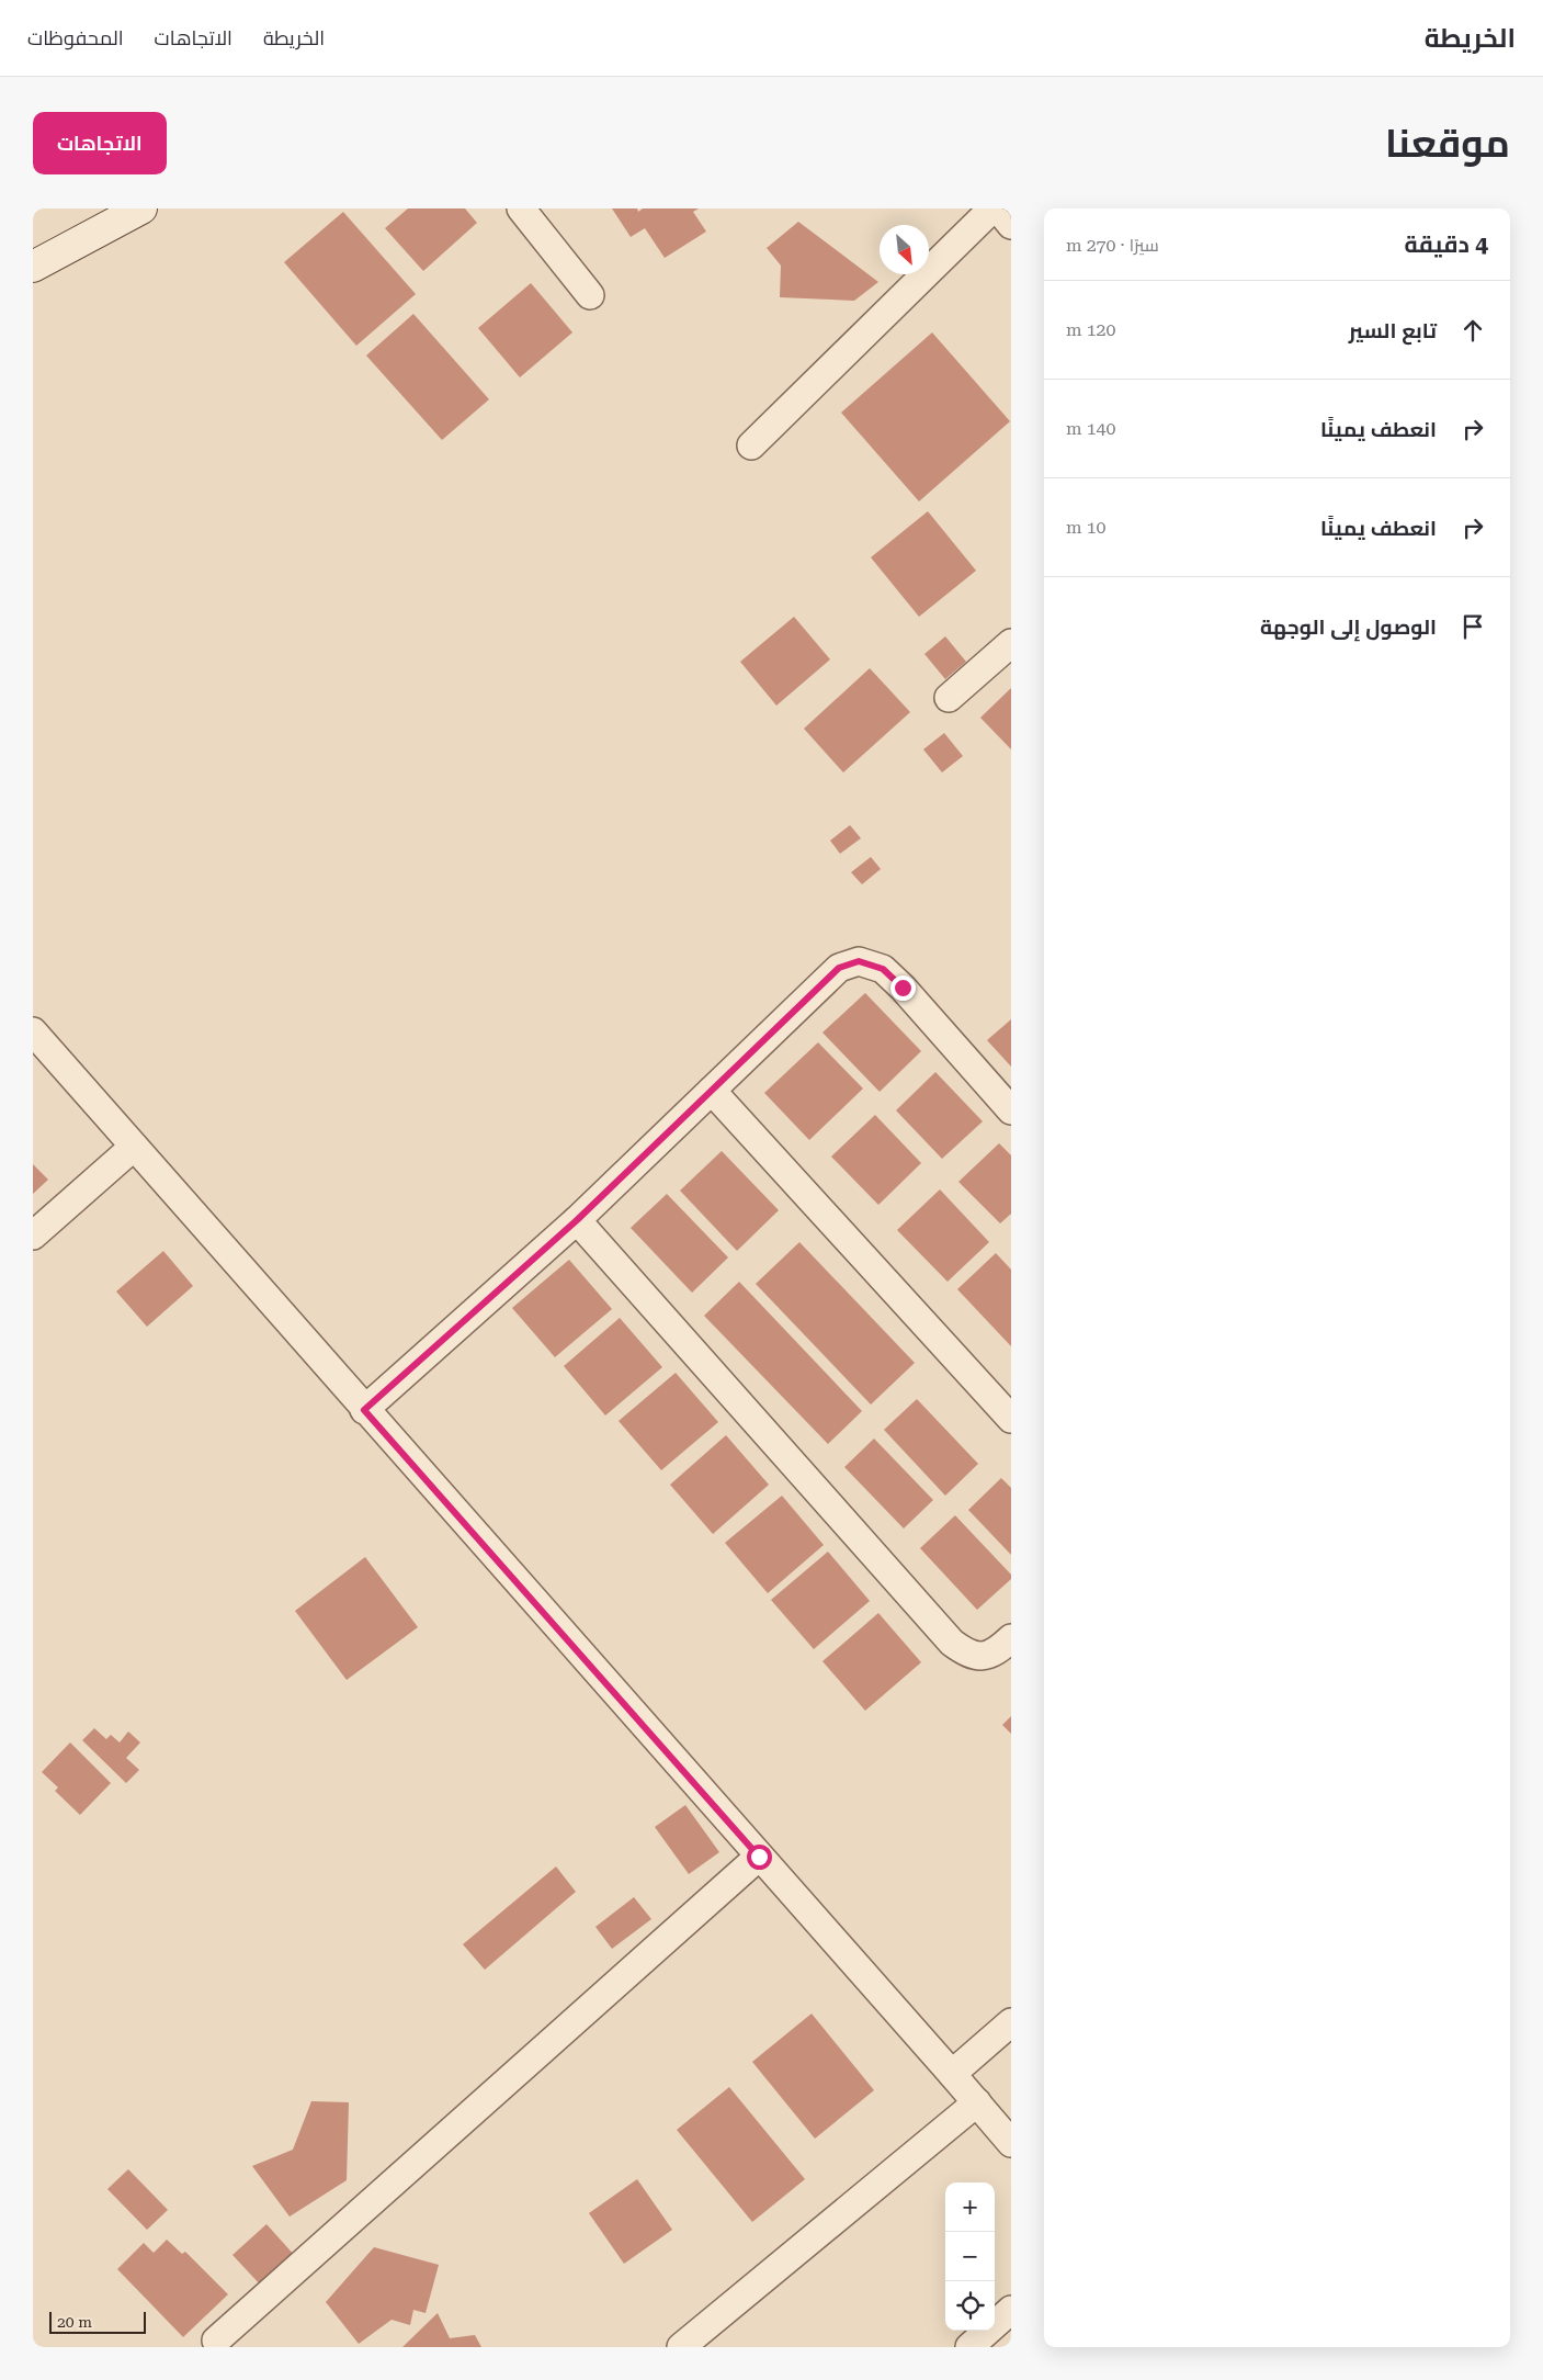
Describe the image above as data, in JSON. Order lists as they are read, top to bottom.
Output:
{
  "scale_bar": "20 m",
  "north": "bottom right",
  "page": {
    "header": "الخريطة",
    "nav": ["الخريطة", "الاتجاهات", "المحفوظات"],
    "title": "موقعنا",
    "buttons": "الاتجاهات",
    "heading": ["4 دقيقة", "سيرًا · 270 m"],
    "list": [
      ["تابع السير", "120 m"],
      ["انعطف يمينًا", "140 m"],
      ["انعطف يمينًا", "10 m"],
      "الوصول إلى الوجهة"
    ],
    "map_buttons": ["+", "−"],
    "scale": "20 m"
  }
}
